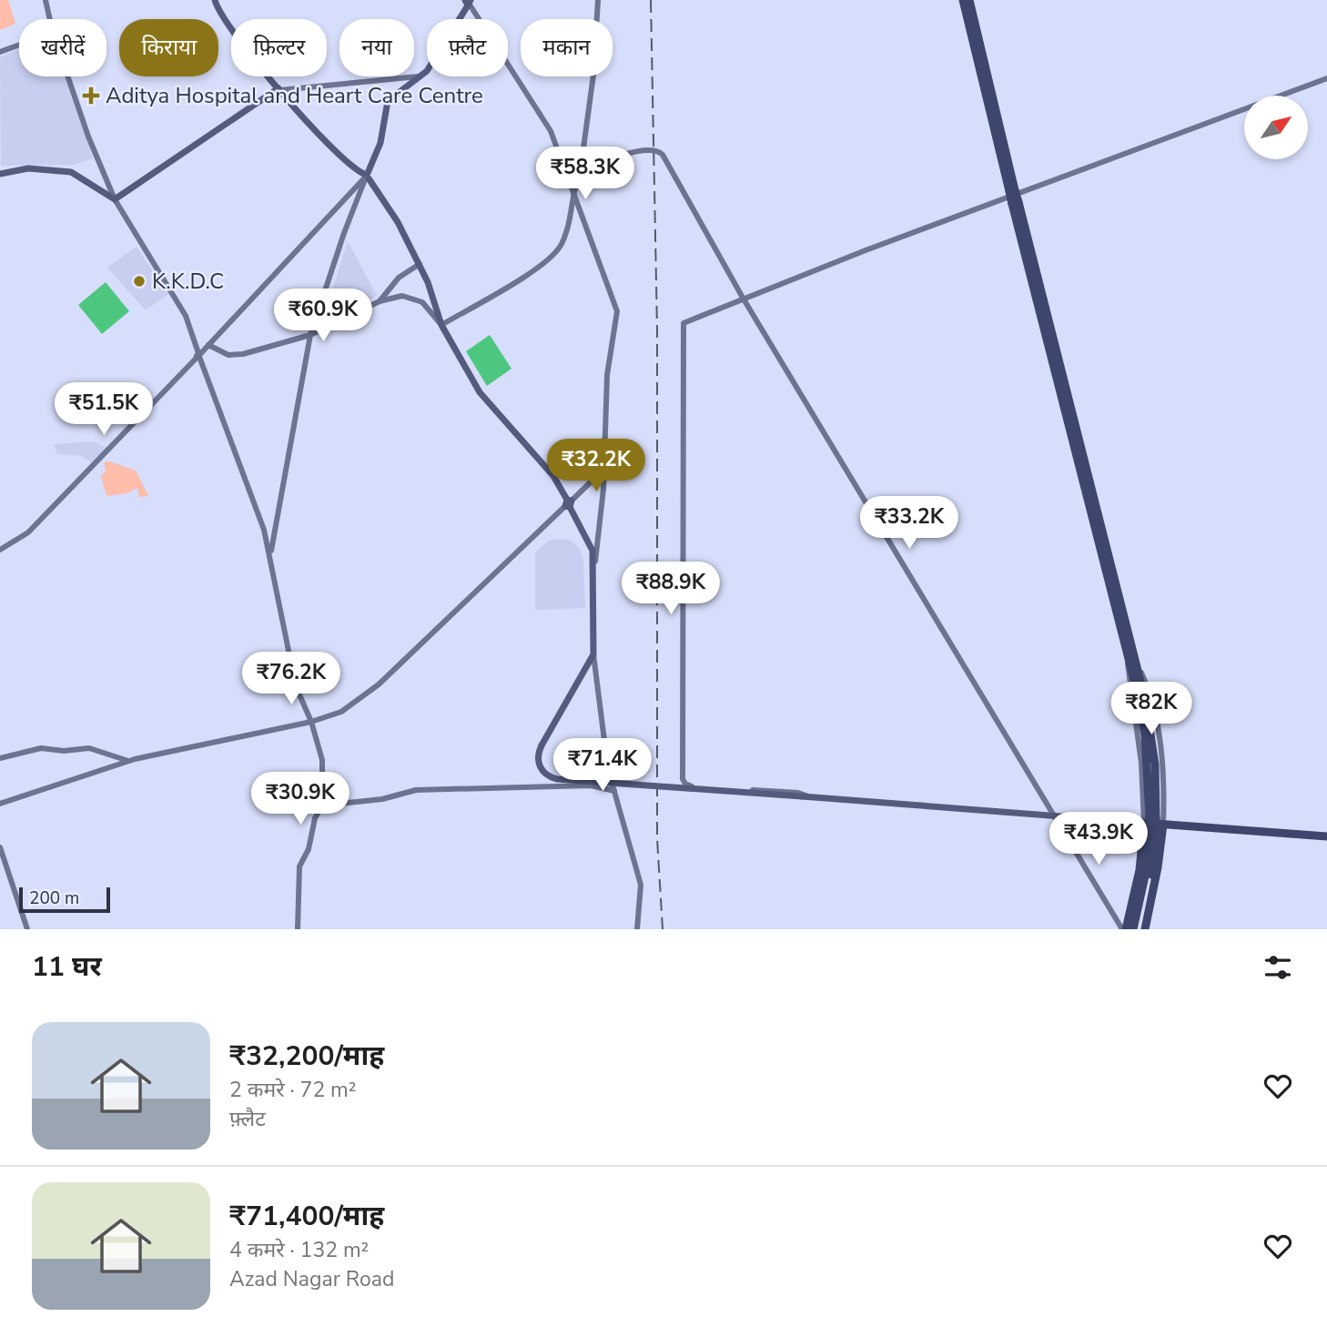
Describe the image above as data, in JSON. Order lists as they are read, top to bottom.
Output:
{
  "places": {
    "health": ["Aditya Hospital and Heart Care Centre"],
    "other": ["K.K.D.C"]
  },
  "scale_bar": "200 m",
  "north": "top right",
  "page": {
    "chip": [
      "खरीदें",
      "किराया",
      "फ़िल्टर",
      "नया",
      "फ़्लैट",
      "मकान"
    ],
    "price": [
      "₹58.3K",
      "₹60.9K",
      "₹51.5K",
      "₹32.2K",
      "₹33.2K",
      "₹88.9K",
      "₹76.2K",
      "₹82K",
      "₹71.4K",
      "₹30.9K",
      "₹43.9K"
    ],
    "scale": "200 m",
    "heading": "11 घर",
    "list": [
      {
        "name": "₹32,200/माह",
        "note": "2 कमरे · 72 m² · फ़्लैट"
      },
      {
        "name": "₹71,400/माह",
        "note": "4 कमरे · 132 m² · Azad Nagar Road"
      }
    ]
  }
}
